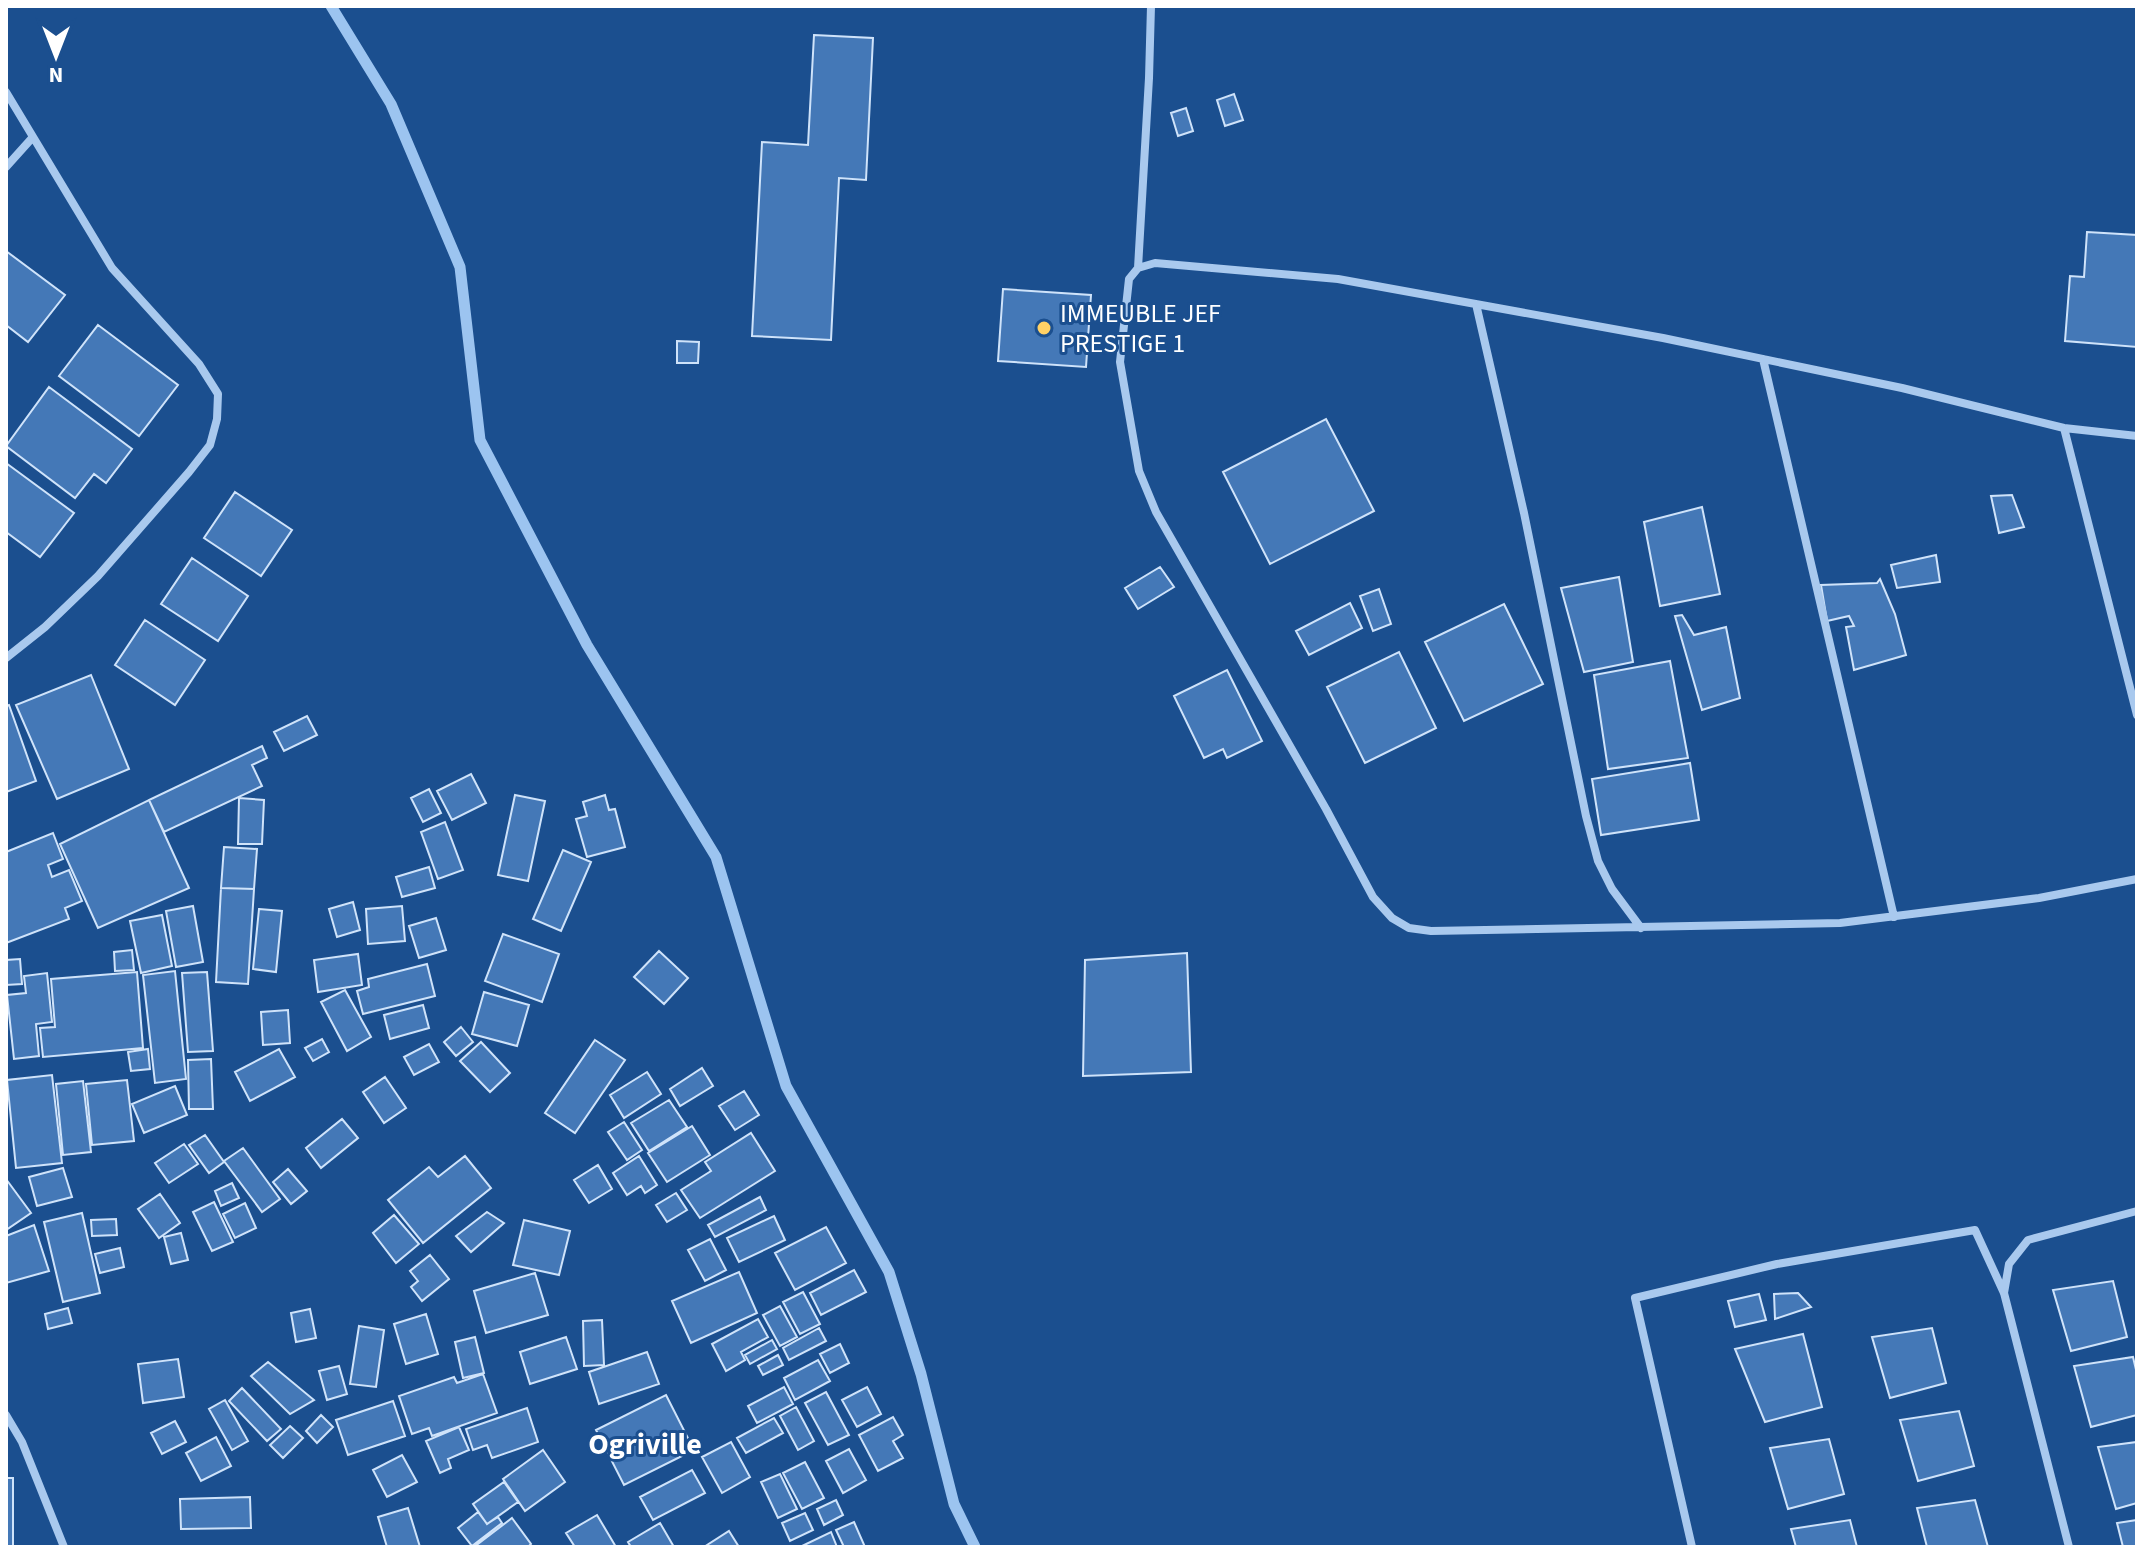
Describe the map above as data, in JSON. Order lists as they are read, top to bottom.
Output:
{
  "districts": ["Ogriville"],
  "places": ["IMMEUBLE JEF PRESTIGE 1"],
  "north": "bottom"
}
